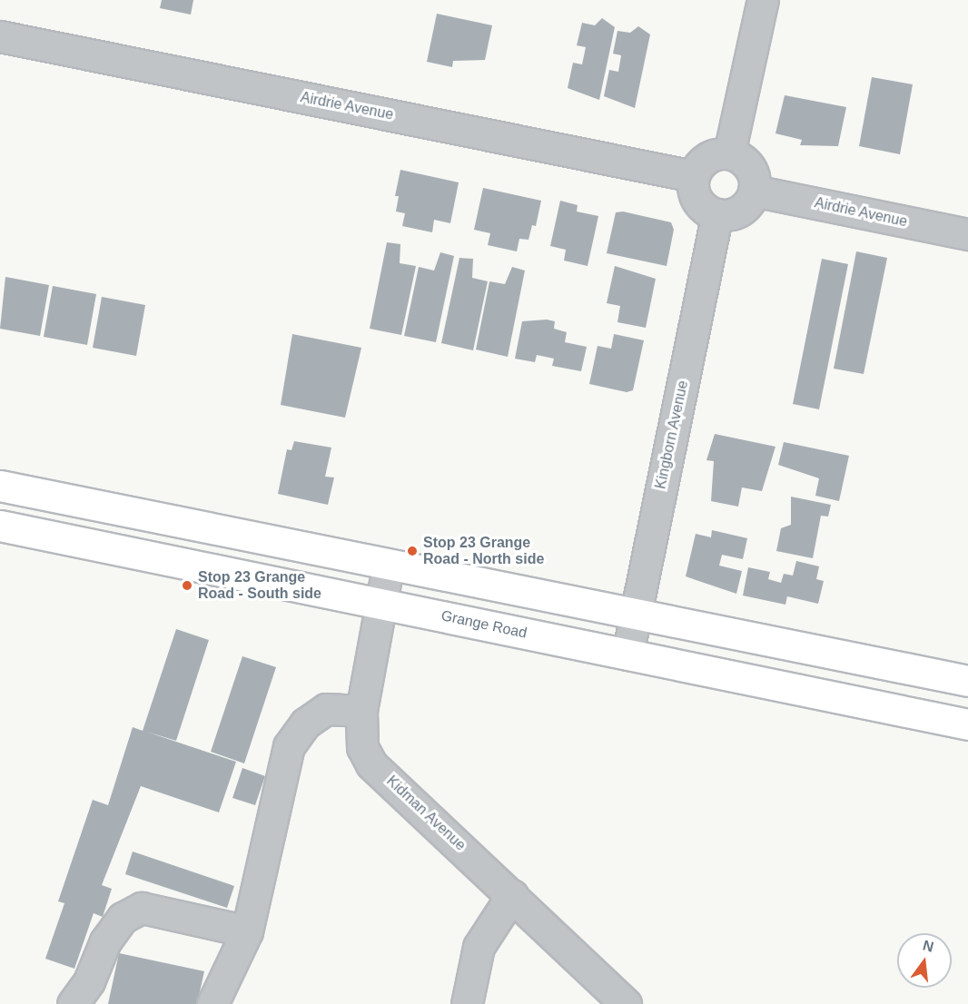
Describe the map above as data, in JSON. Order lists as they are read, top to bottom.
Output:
{
  "streets": {
    "main road": ["Grange Road"],
    "street": ["Airdrie Avenue", "Kingborn Avenue", "Kidman Avenue"]
  },
  "crossings": [
    ["Airdrie Avenue", "Kingborn Avenue"],
    ["Kingborn Avenue", "Grange Road"],
    ["Grange Road", "Kidman Avenue"]
  ],
  "places": ["Stop 23 Grange Road - North side", "Stop 23 Grange Road - South side"],
  "north": "top"
}
